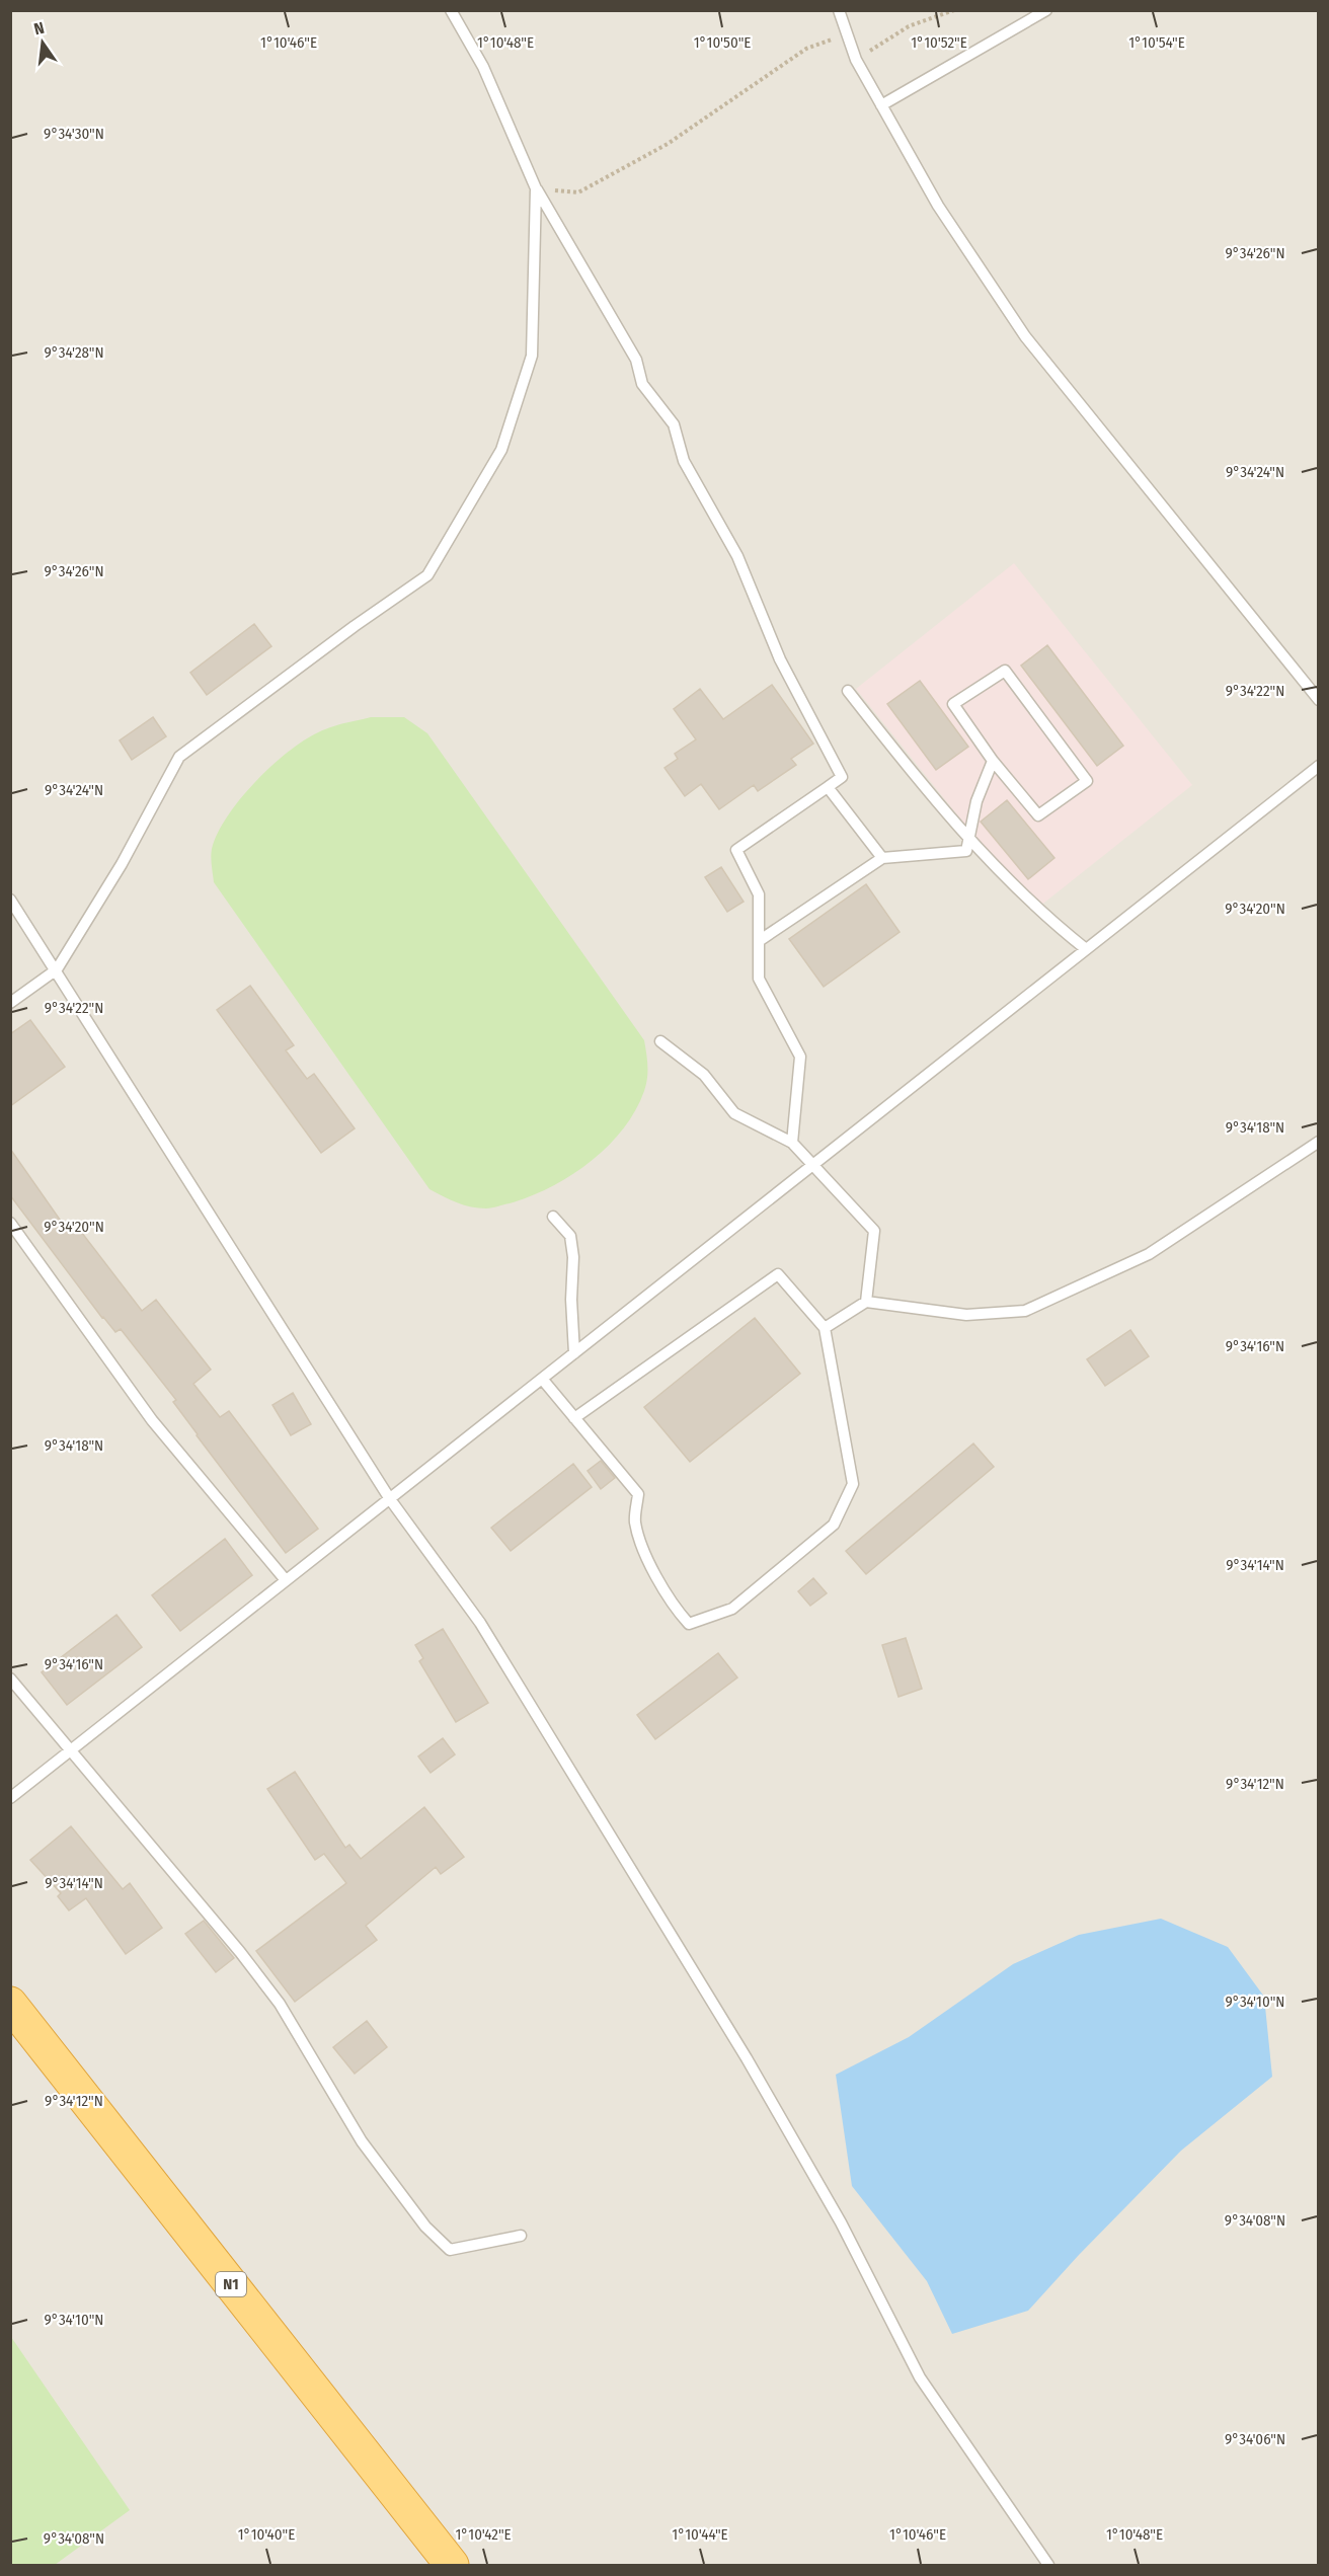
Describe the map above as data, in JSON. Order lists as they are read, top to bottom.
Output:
{
  "streets": {
    "highway": ["N1"]
  },
  "north": "top",
  "coordinates": [
    "1°10'52\"E",
    "1°10'46\"E",
    "1°10'48\"E",
    "1°10'50\"E",
    "1°10'54\"E",
    "9°34'30\"N",
    "9°34'26\"N",
    "9°34'28\"N",
    "9°34'24\"N",
    "9°34'22\"N",
    "9°34'20\"N",
    "9°34'18\"N",
    "9°34'16\"N",
    "9°34'14\"N",
    "9°34'12\"N",
    "9°34'10\"N",
    "9°34'08\"N",
    "9°34'06\"N",
    "1°10'40\"E",
    "1°10'42\"E",
    "1°10'44\"E"
  ]
}
